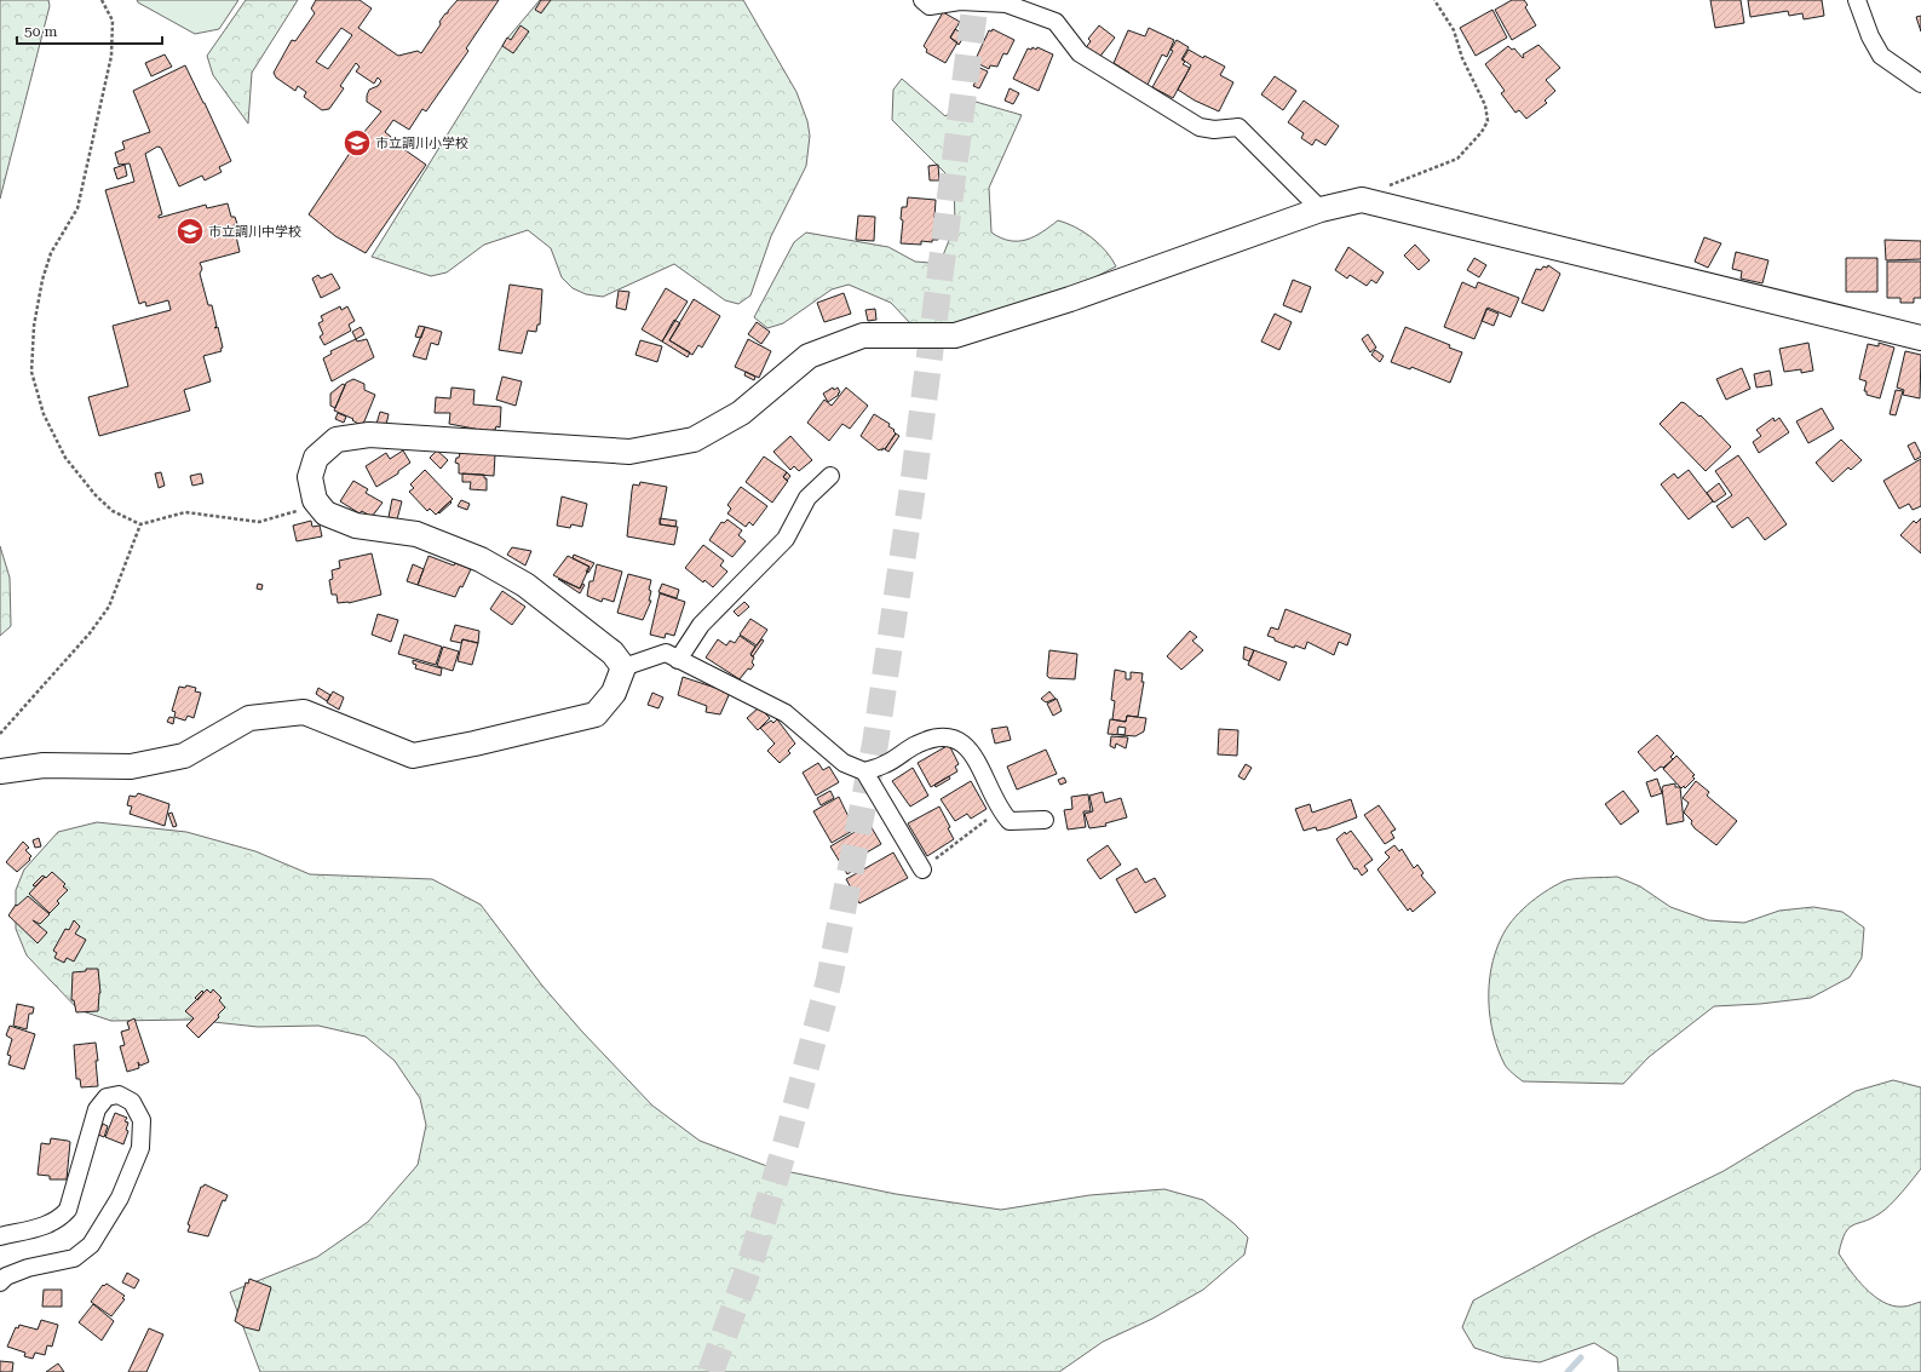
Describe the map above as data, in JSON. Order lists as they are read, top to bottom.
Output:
{
  "places": {
    "school or university": ["市立調川小学校", "市立調川中学校"]
  },
  "scale_bar": "50 m"
}
